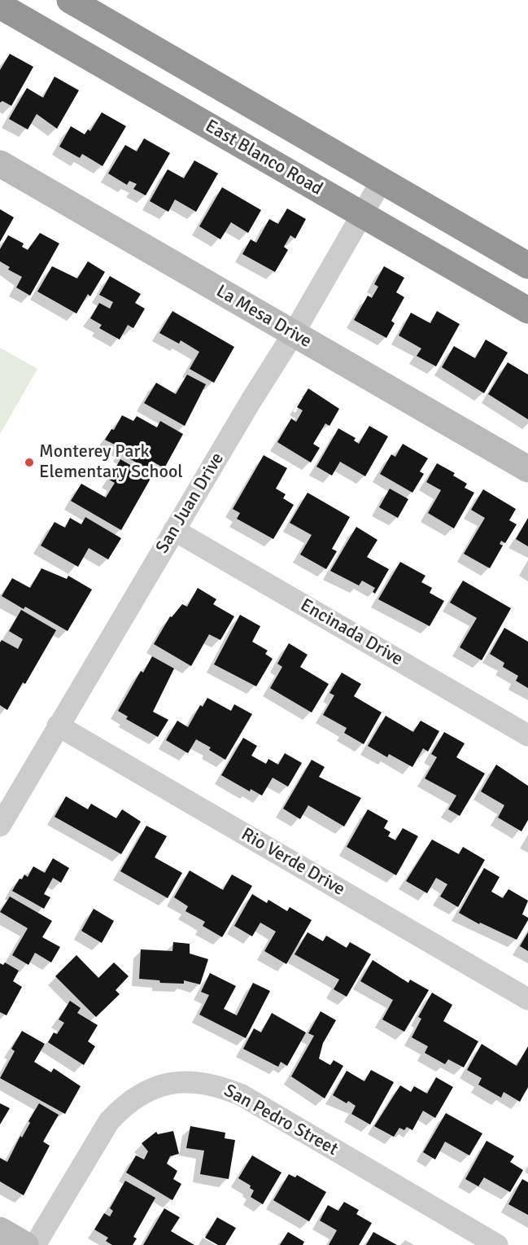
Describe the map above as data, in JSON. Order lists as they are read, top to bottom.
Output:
{
  "streets": {
    "highway": ["East Blanco Road"],
    "street": [
      "La Mesa Drive",
      "San Juan Drive",
      "Encinada Drive",
      "Rio Verde Drive",
      "San Pedro Street"
    ]
  },
  "crossings": [
    ["East Blanco Road", "San Juan Drive"],
    ["La Mesa Drive", "San Juan Drive"],
    ["San Juan Drive", "Encinada Drive"],
    ["San Juan Drive", "Rio Verde Drive"]
  ],
  "places": ["Monterey Park Elementary School"]
}
